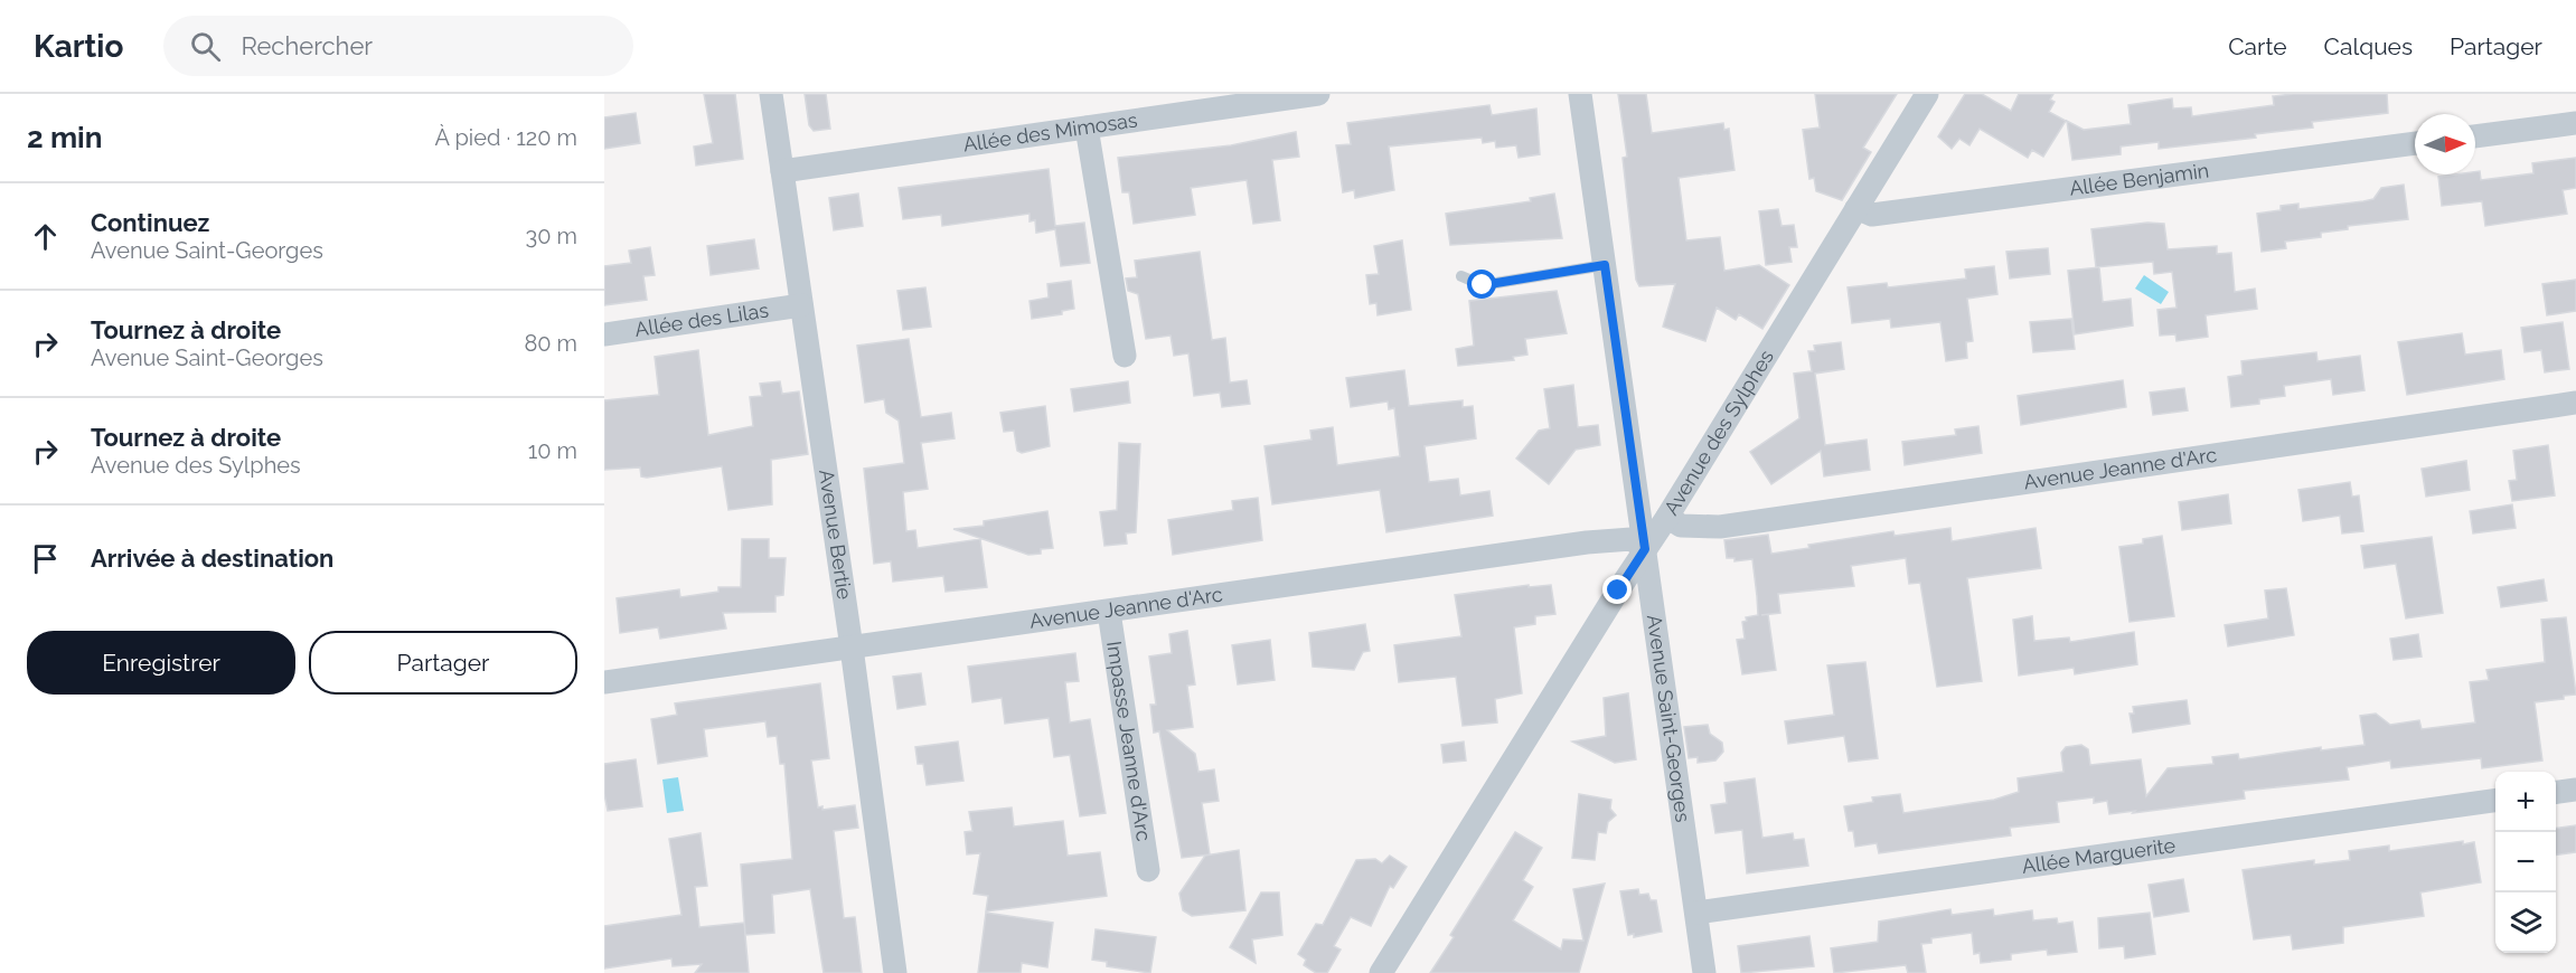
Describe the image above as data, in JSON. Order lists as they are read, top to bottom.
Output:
{
  "streets": {
    "street": [
      "Allée des Mimosas",
      "Allée Benjamin",
      "Allée des Lilas",
      "Avenue des Sylphes",
      "Avenue Jeanne d'Arc",
      "Avenue Bertie",
      "Avenue Saint-Georges",
      "Impasse Jeanne d'Arc",
      "Allée Marguerite"
    ]
  },
  "crossings": [
    ["Allée des Mimosas", "Avenue Bertie"],
    ["Allée Benjamin", "Avenue des Sylphes"],
    ["Allée des Lilas", "Avenue Bertie"],
    ["Avenue des Sylphes", "Avenue Jeanne d'Arc"],
    ["Avenue des Sylphes", "Avenue Saint-Georges"],
    ["Avenue Jeanne d'Arc", "Avenue Bertie"],
    ["Avenue Jeanne d'Arc", "Avenue Saint-Georges"],
    ["Avenue Jeanne d'Arc", "Impasse Jeanne d'Arc"],
    ["Avenue Saint-Georges", "Allée Marguerite"]
  ],
  "north": "right",
  "page": {
    "header": "Kartio",
    "search": "Rechercher",
    "nav": ["Carte", "Calques", "Partager"],
    "heading": ["2 min", "À pied · 120 m"],
    "list": [
      ["Continuez", "Avenue Saint-Georges", "30 m"],
      ["Tournez à droite", "Avenue Saint-Georges", "80 m"],
      ["Tournez à droite", "Avenue des Sylphes", "10 m"],
      "Arrivée à destination"
    ],
    "buttons": ["Enregistrer", "Partager"],
    "map_buttons": ["+", "−"]
  }
}
